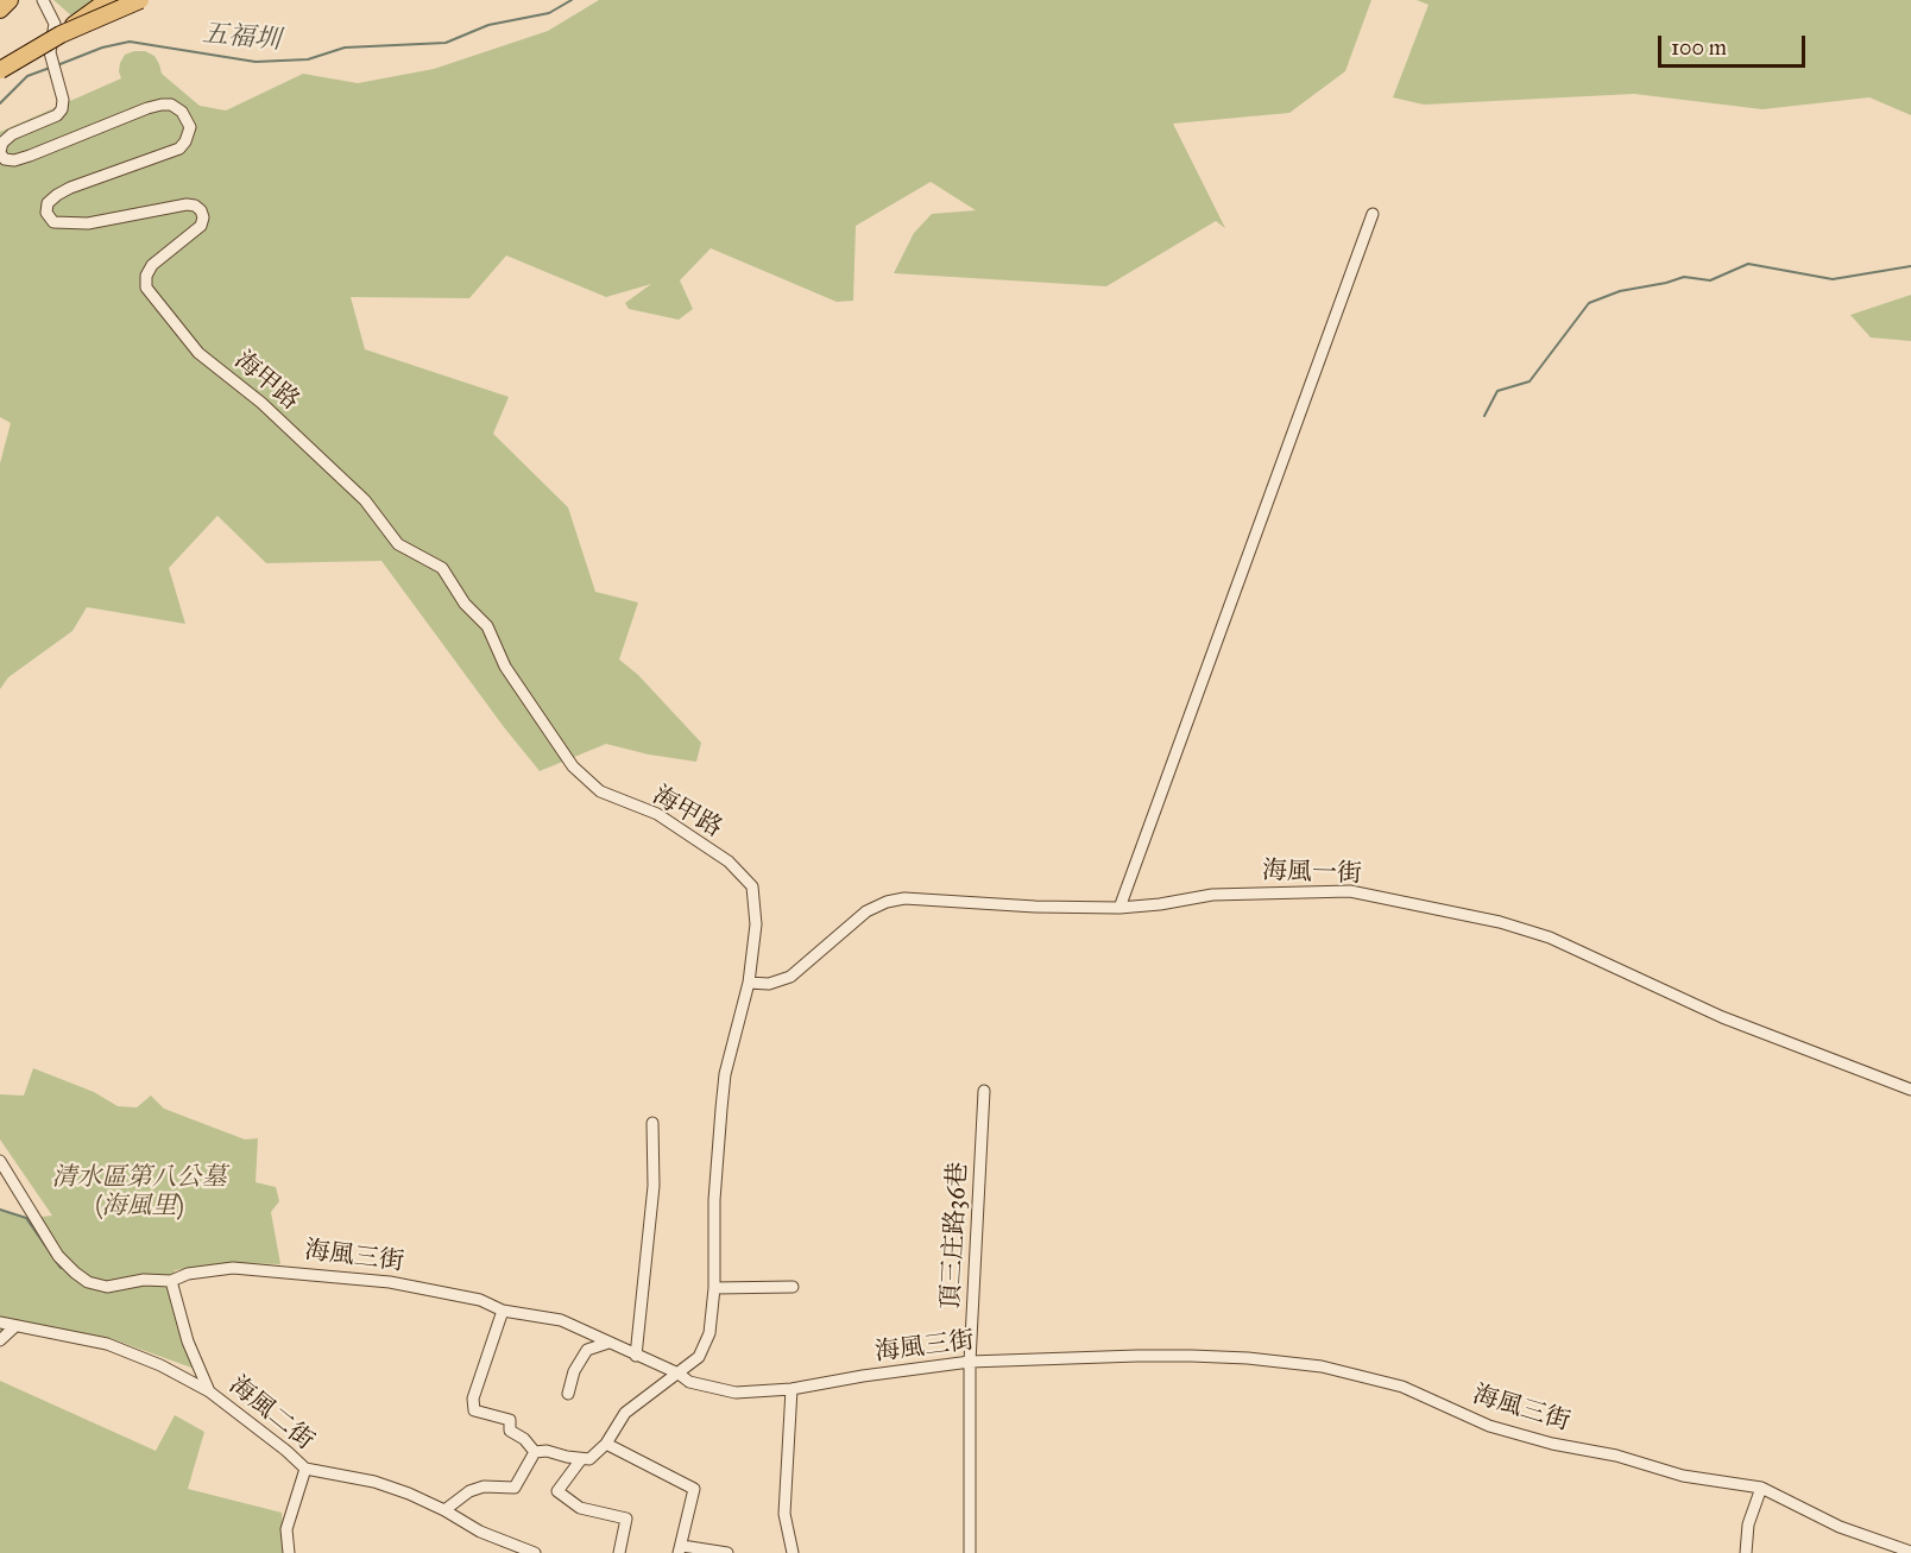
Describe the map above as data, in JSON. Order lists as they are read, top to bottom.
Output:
{
  "streets": {
    "street": [
      "海甲路",
      "海風一街",
      "頂三庄路36巷",
      "海風三街",
      "海風二街"
    ]
  },
  "crossings": [
    ["海甲路", "海風一街"],
    ["頂三庄路36巷", "海風三街"],
    ["海風三街", "海風二街"]
  ],
  "water": ["五福圳"],
  "parks": ["清水區第八公墓 (海風里)"],
  "scale_bar": "100 m"
}
